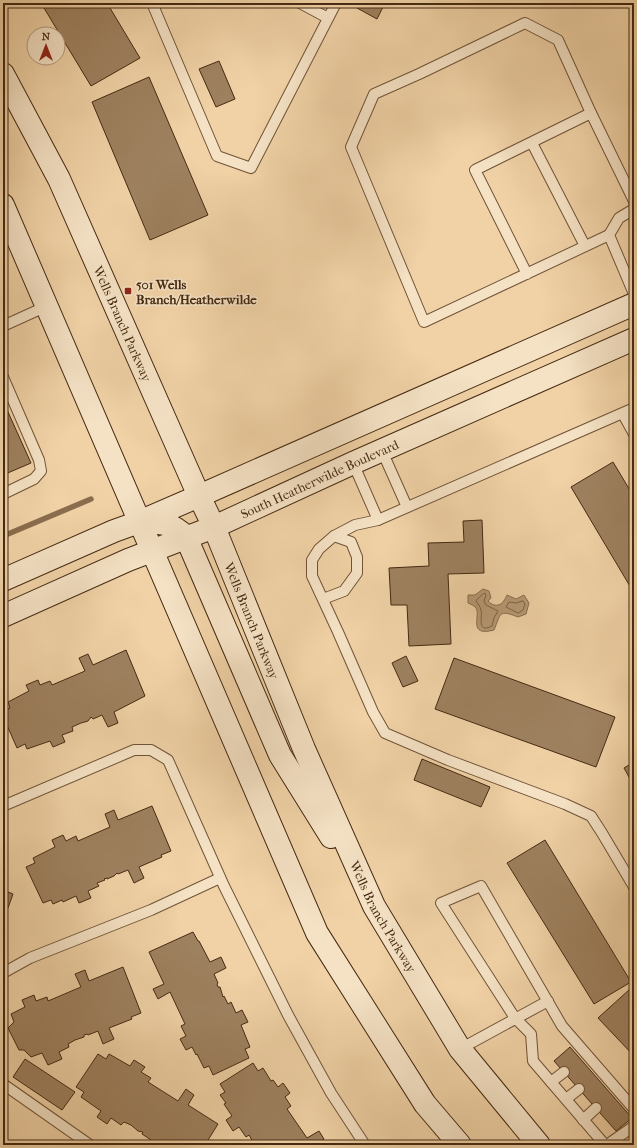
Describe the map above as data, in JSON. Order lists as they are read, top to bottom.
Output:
{
  "streets": {
    "main road": ["Wells Branch Parkway", "South Heatherwilde Boulevard"]
  },
  "crossings": [
    ["Wells Branch Parkway", "South Heatherwilde Boulevard"]
  ],
  "places": {
    "transit": ["501 Wells Branch/Heatherwilde"]
  },
  "north": "top"
}
